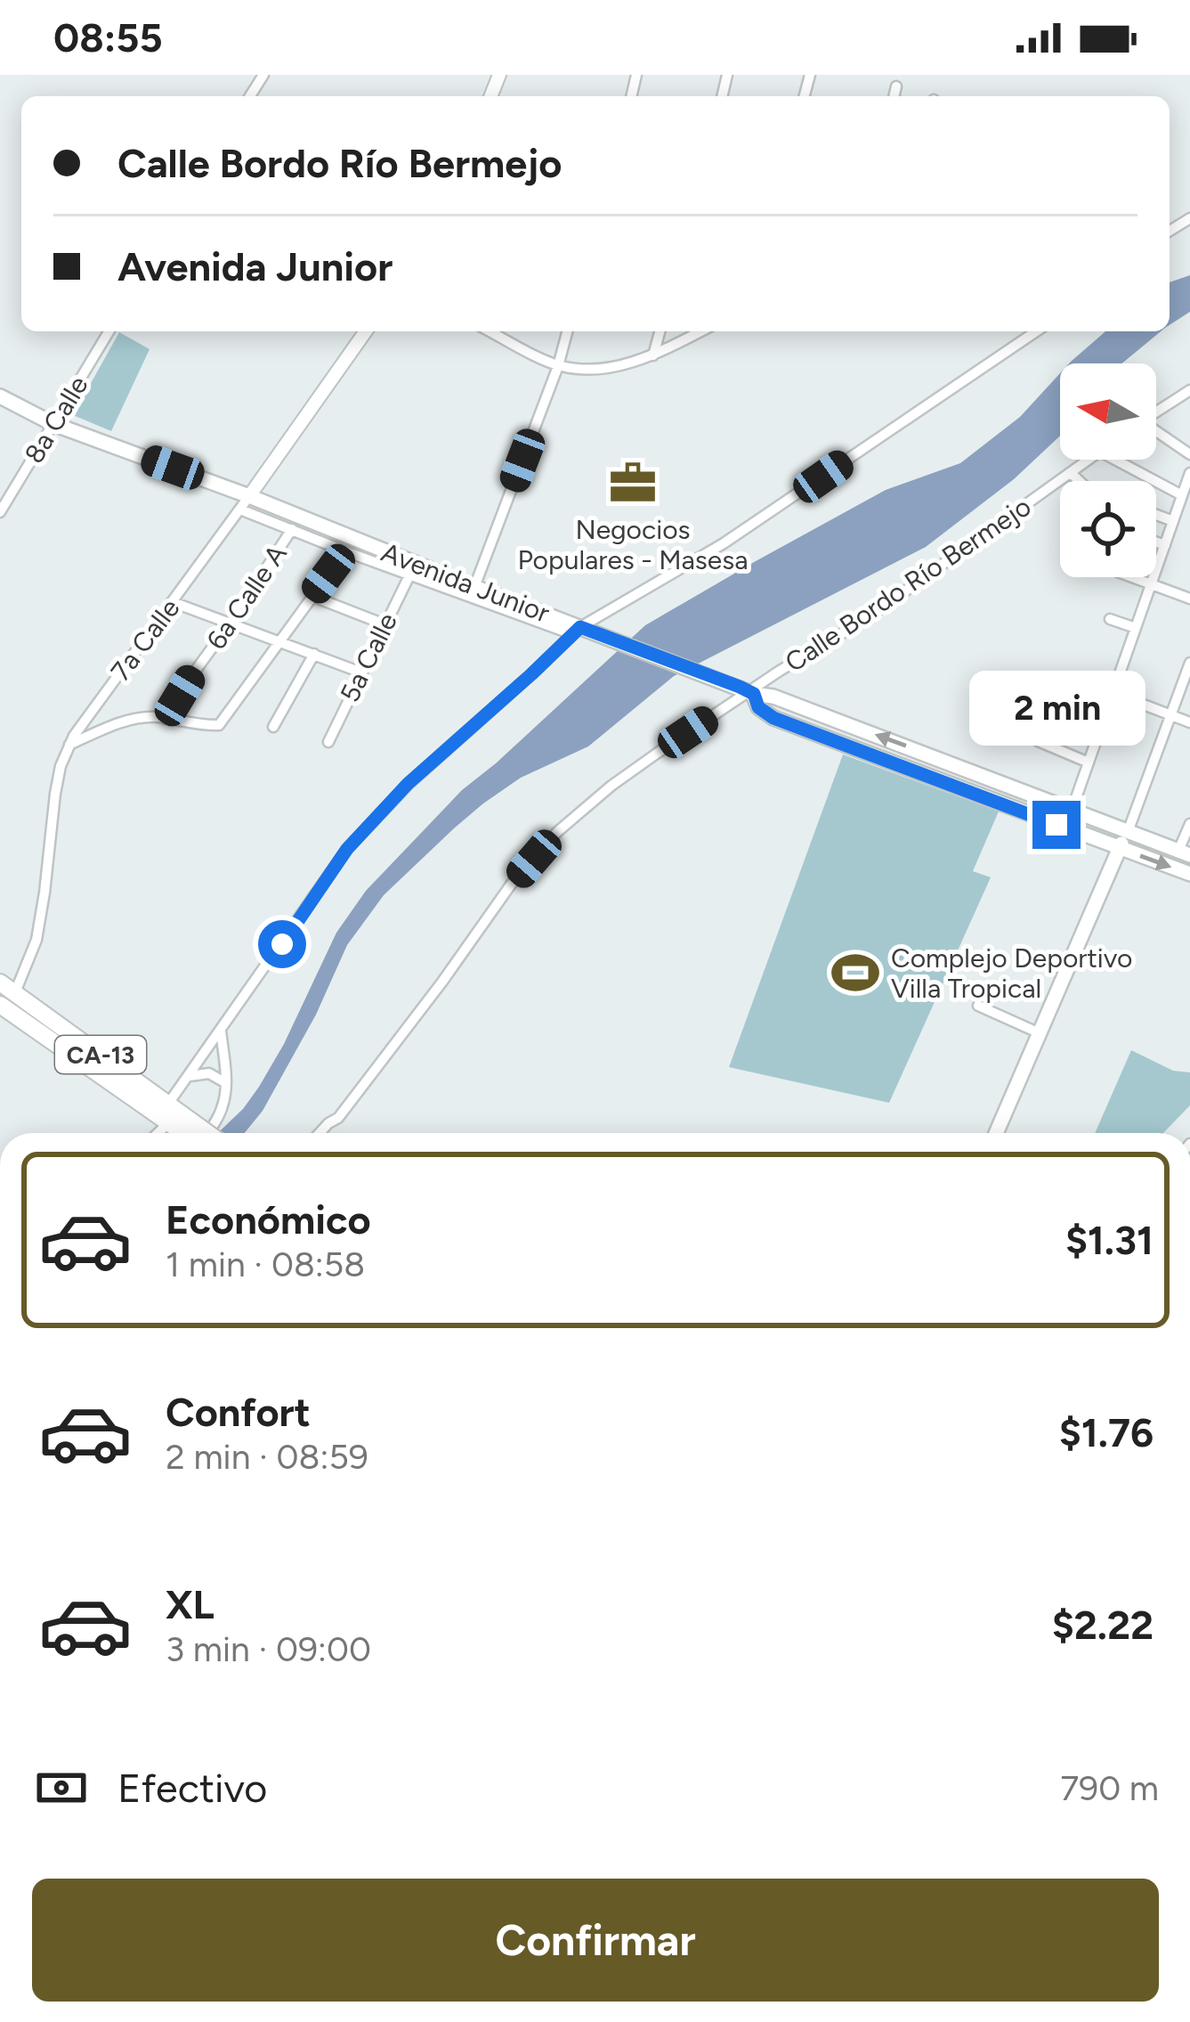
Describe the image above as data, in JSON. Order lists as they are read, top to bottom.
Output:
{
  "streets": {
    "highway": ["CA-13"],
    "main road": ["Avenida Junior"],
    "street": [
      "8a Calle",
      "Calle Bordo Río Bermejo",
      "6a Calle A",
      "7a Calle",
      "5a Calle"
    ]
  },
  "crossings": [
    ["8a Calle", "Avenida Junior"],
    ["Avenida Junior", "Calle Bordo Río Bermejo"],
    ["Avenida Junior", "7a Calle"],
    ["7a Calle", "CA-13"]
  ],
  "places": {
    "office": ["Negocios Populares - Masesa"],
    "sports": ["Complejo Deportivo Villa Tropical"]
  },
  "north": "left",
  "page": {
    "status": "08:55",
    "banner": ["Calle Bordo Río Bermejo", "Avenida Junior"],
    "bubble": "2 min",
    "list": [
      {
        "name": "Económico",
        "note": "1 min · 08:58",
        "value": "$1.31"
      },
      {
        "name": "Confort",
        "note": "2 min · 08:59",
        "value": "$1.76"
      },
      {
        "name": "XL",
        "note": "3 min · 09:00",
        "value": "$2.22"
      }
    ],
    "pay": ["Efectivo", "790 m"],
    "buttons": "Confirmar"
  }
}
